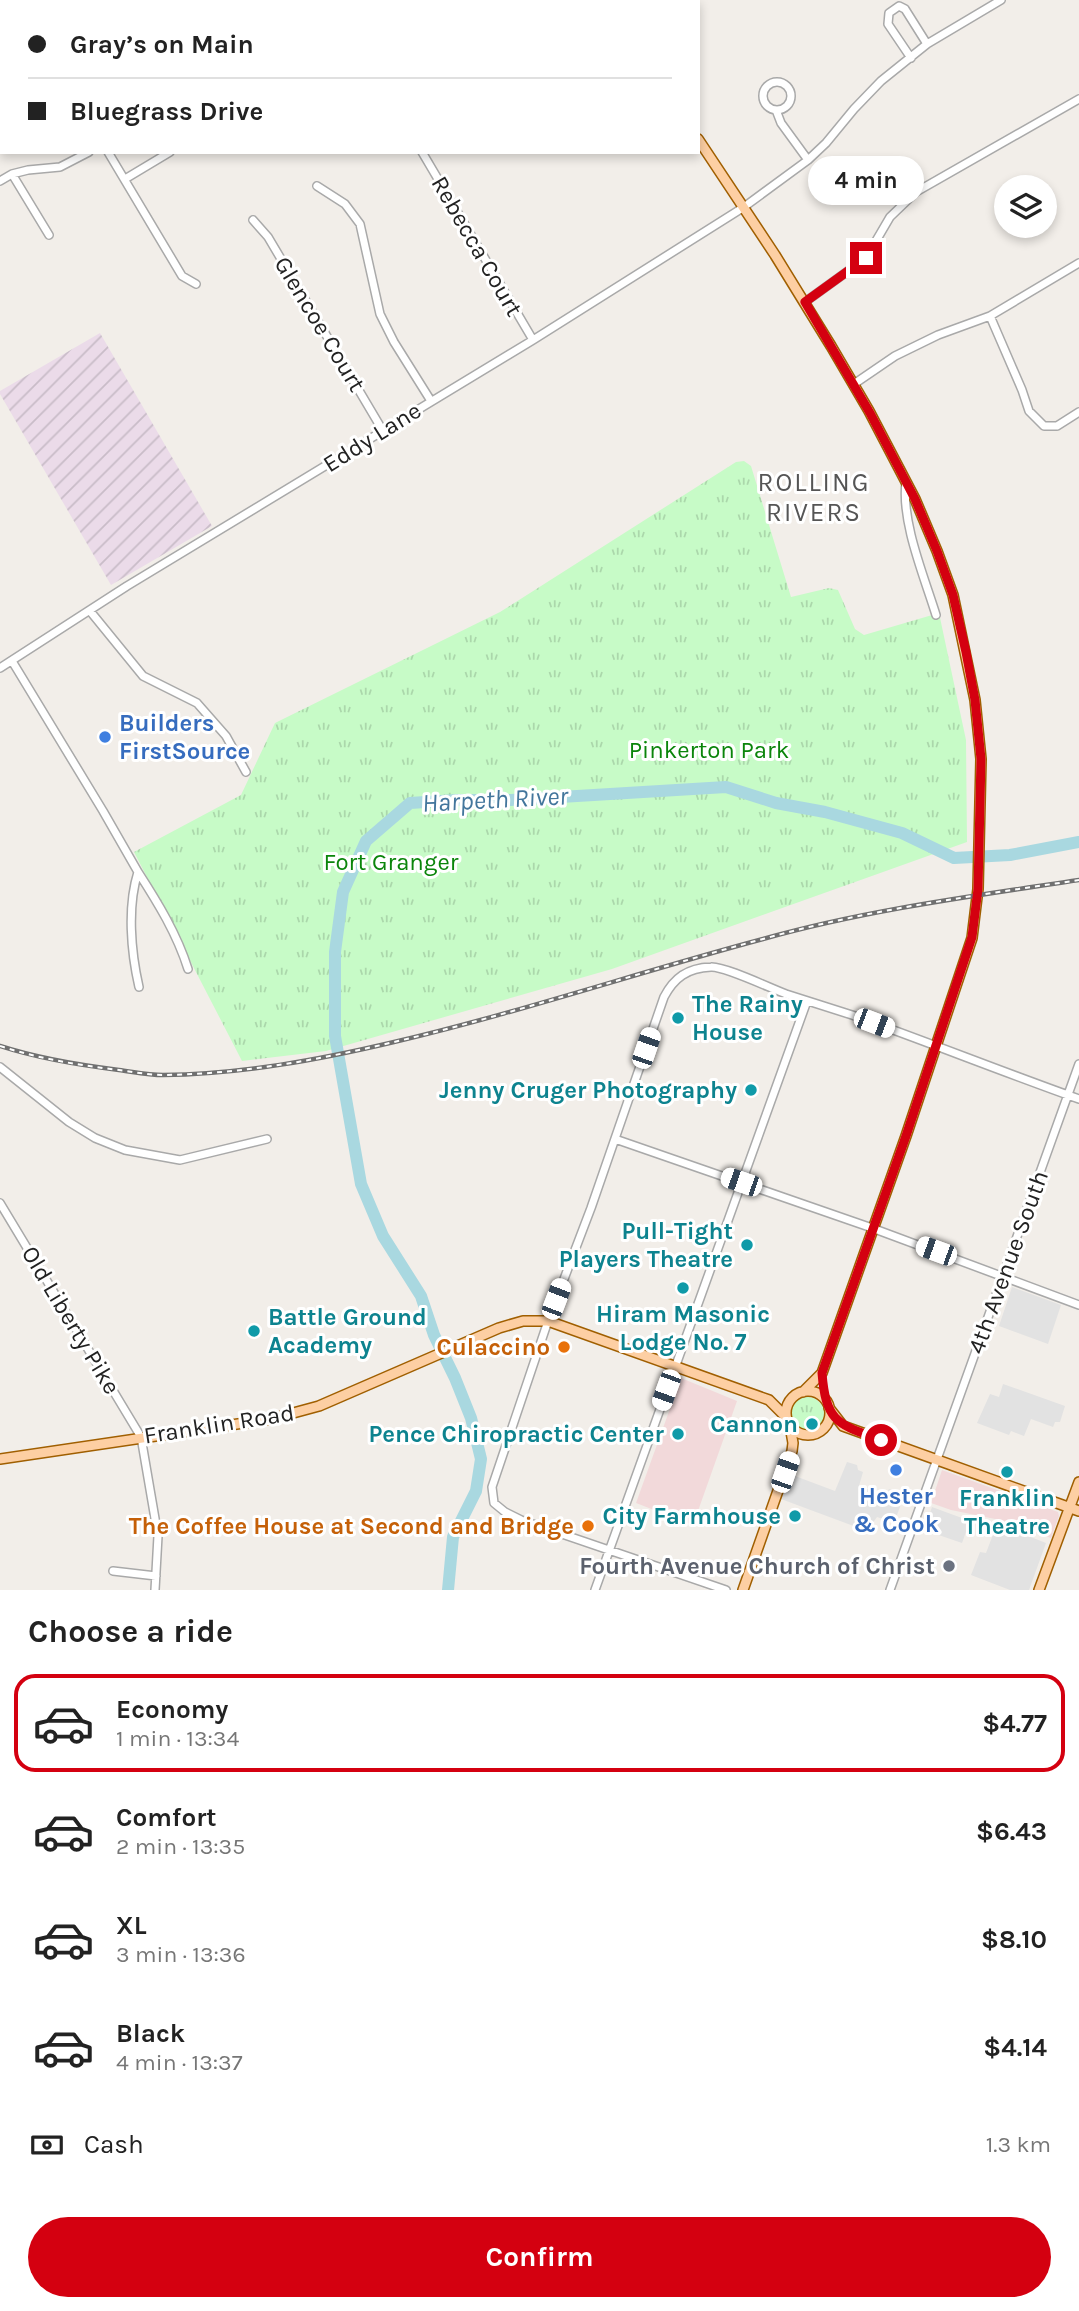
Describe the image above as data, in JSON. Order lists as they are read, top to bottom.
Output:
{
  "streets": {
    "main road": ["Franklin Road"],
    "street": [
      "Rebecca Court",
      "Glencoe Court",
      "Eddy Lane",
      "4th Avenue South",
      "Old Liberty Pike"
    ]
  },
  "crossings": [
    ["Rebecca Court", "Eddy Lane"],
    ["Glencoe Court", "Eddy Lane"],
    ["Old Liberty Pike", "Franklin Road"]
  ],
  "districts": ["ROLLING RIVERS"],
  "water": ["Harpeth River"],
  "parks": ["Pinkerton Park", "Fort Granger"],
  "places": [
    "Builders FirstSource",
    "The Rainy House",
    "Jenny Cruger Photography",
    "Pull-Tight Players Theatre",
    "Hiram Masonic Lodge No. 7",
    "Battle Ground Academy",
    "Culaccino",
    "Cannon",
    "Pence Chiropractic Center",
    "Hester & Cook",
    "Franklin Theatre",
    "City Farmhouse",
    "The Coffee House at Second and Bridge",
    "Fourth Avenue Church of Christ"
  ],
  "page": {
    "banner": ["Gray’s on Main", "Bluegrass Drive"],
    "bubble": "4 min",
    "heading": "Choose a ride",
    "list": [
      {
        "name": "Economy",
        "note": "1 min · 13:34",
        "value": "$4.77"
      },
      {
        "name": "Comfort",
        "note": "2 min · 13:35",
        "value": "$6.43"
      },
      {
        "name": "XL",
        "note": "3 min · 13:36",
        "value": "$8.10"
      },
      {
        "name": "Black",
        "note": "4 min · 13:37",
        "value": "$4.14"
      }
    ],
    "pay": ["Cash", "1.3 km"],
    "buttons": "Confirm"
  }
}
